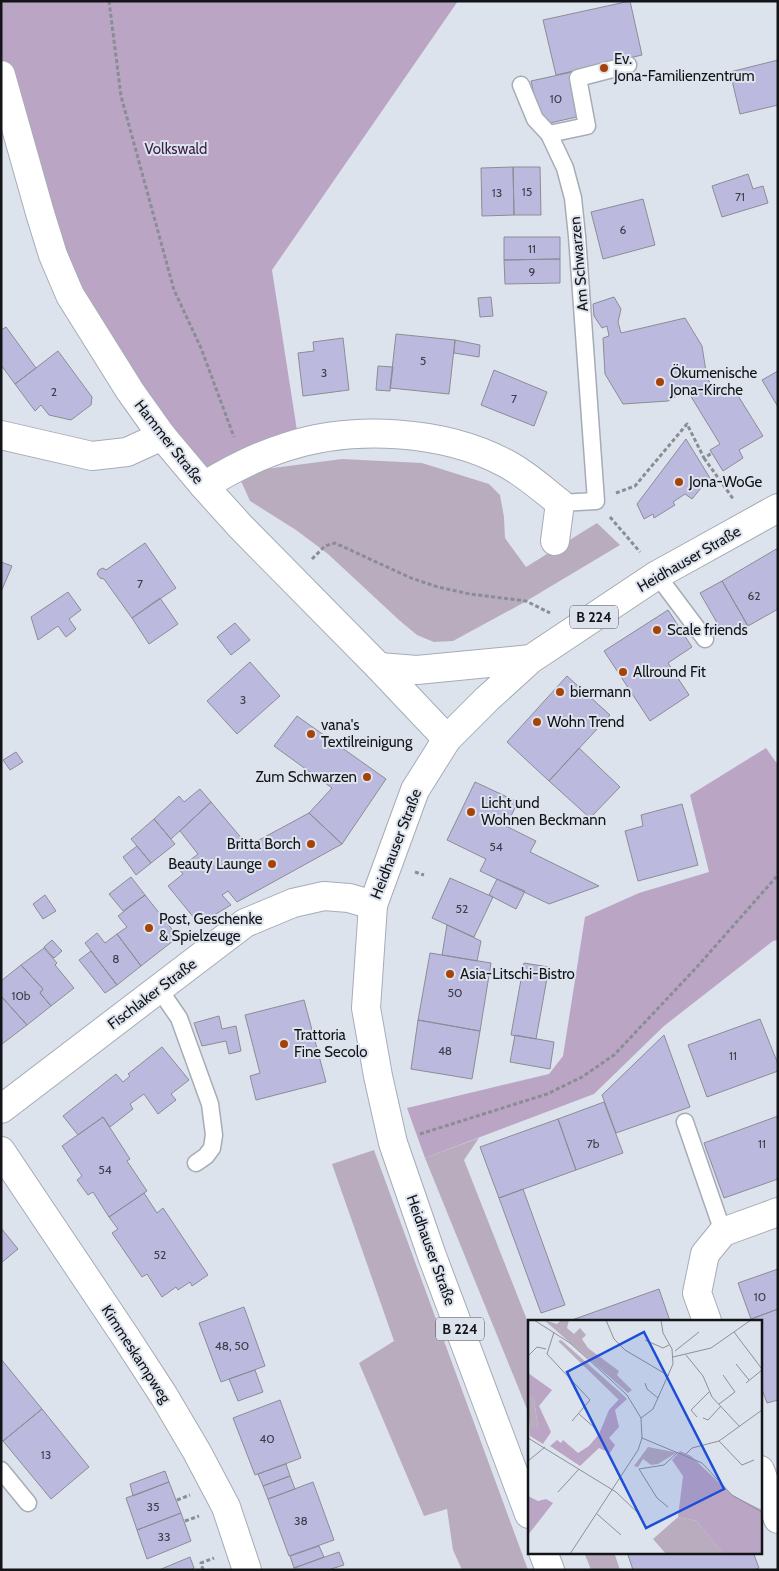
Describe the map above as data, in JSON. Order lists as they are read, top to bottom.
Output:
{
  "streets": {
    "main road": [
      "Hammer Straße",
      "Heidhauser Straße",
      "B 224",
      "Fischlaker Straße",
      "Kimmeskampweg"
    ],
    "lane": ["Am Schwarzen"]
  },
  "crossings": [
    ["Hammer Straße", "Heidhauser Straße"],
    ["Heidhauser Straße", "Fischlaker Straße"]
  ],
  "parks": ["Volkswald"],
  "places": [
    "Ev. Jona-Familienzentrum",
    "Ökumenische Jona-Kirche",
    "Jona-WoGe",
    "Scale friends",
    "Allround Fit",
    "biermann",
    "Wohn Trend",
    "vana's Textilreinigung",
    "Zum Schwarzen",
    "Licht und Wohnen Beckmann",
    "Britta Borch",
    "Beauty Launge",
    "Post, Geschenke & Spielzeuge",
    "Asia-Litschi-Bistro",
    "Trattoria Fine Secolo"
  ],
  "house_numbers": [
    "10",
    "15",
    "13",
    "71",
    "6",
    "11",
    "9",
    "5",
    "3",
    "2",
    "7",
    "7",
    "62",
    "3",
    "54",
    "52",
    "8",
    "50",
    "10b",
    "48",
    "11",
    "7b",
    "11",
    "54",
    "52",
    "10",
    "48, 50",
    "40",
    "13",
    "35",
    "38",
    "33"
  ]
}
